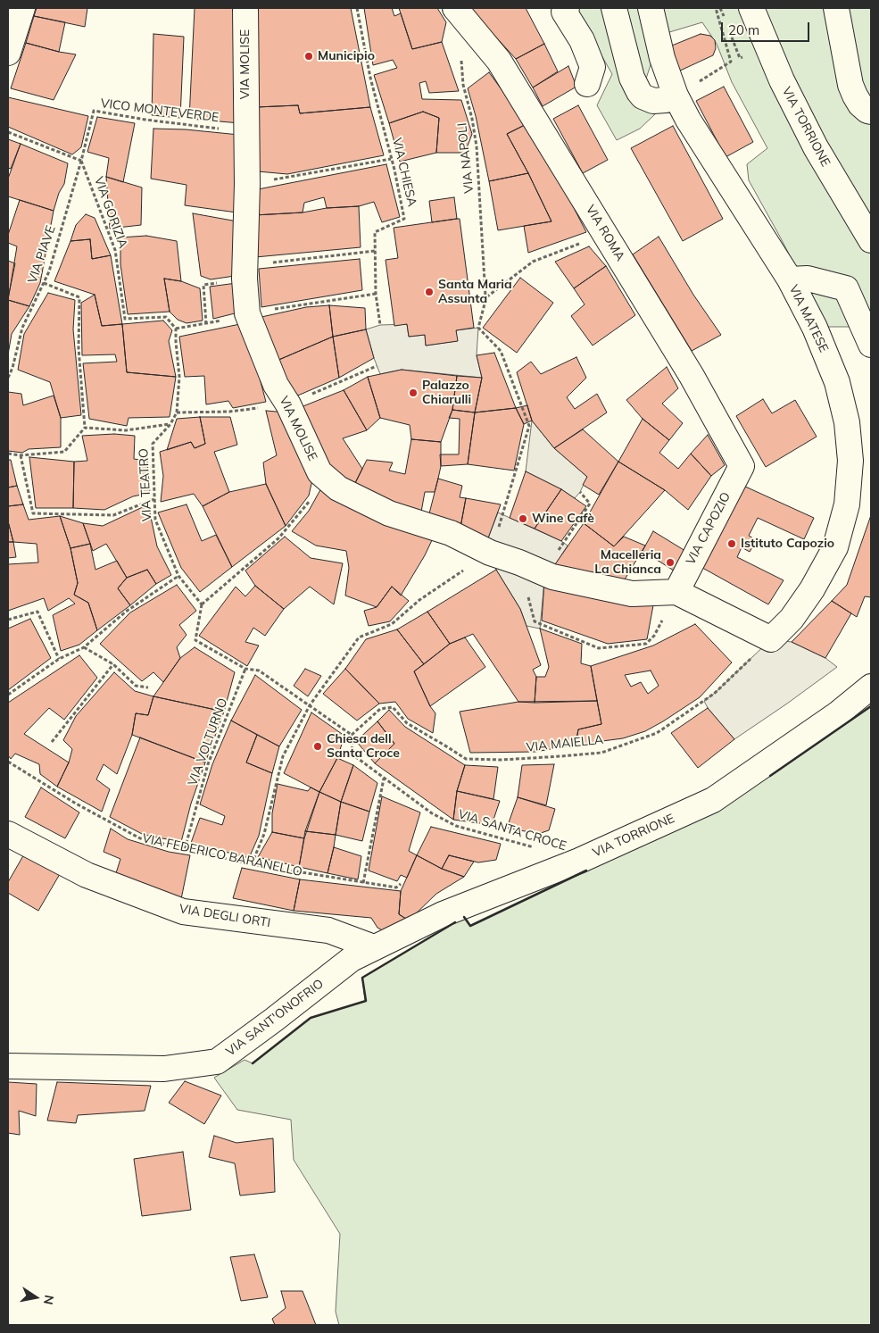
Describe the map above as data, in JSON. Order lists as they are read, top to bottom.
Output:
{
  "streets": {
    "street": [
      "VIA MOLISE",
      "VIA TORRIONE",
      "VIA ROMA",
      "VIA MATESE",
      "VIA CAPOZIO",
      "VIA DEGLI ORTI",
      "VIA SANT'ONOFRIO"
    ],
    "path": [
      "VICO MONTEVERDE",
      "VIA NAPOLI",
      "VIA CHIESA",
      "VIA GORIZIA",
      "VIA PIAVE",
      "VIA TEATRO",
      "VIA VOLTURNO",
      "VIA MAIELLA",
      "VIA SANTA CROCE",
      "VIA FEDERICO BARANELLO"
    ]
  },
  "crossings": [
    ["VIA MOLISE", "VICO MONTEVERDE"],
    ["VIA MOLISE", "VIA CAPOZIO"],
    ["VICO MONTEVERDE", "VIA GORIZIA"],
    ["VICO MONTEVERDE", "VIA PIAVE"],
    ["VIA TORRIONE", "VIA DEGLI ORTI"],
    ["VIA TORRIONE", "VIA SANT'ONOFRIO"],
    ["VIA NAPOLI", "VIA ROMA"],
    ["VIA GORIZIA", "VIA PIAVE"],
    ["VIA ROMA", "VIA CAPOZIO"],
    ["VIA MATESE", "VIA MAIELLA"],
    ["VIA VOLTURNO", "VIA FEDERICO BARANELLO"],
    ["VIA MAIELLA", "VIA SANTA CROCE"],
    ["VIA DEGLI ORTI", "VIA SANT'ONOFRIO"]
  ],
  "places": [
    "Municipio",
    "Santa Maria Assunta",
    "Palazzo Chiarulli",
    "Wine Cafè",
    "Istituto Capozio",
    "Macelleria La Chianca",
    "Chiesa dell Santa Croce"
  ],
  "scale_bar": "20 m",
  "north": "right"
}
